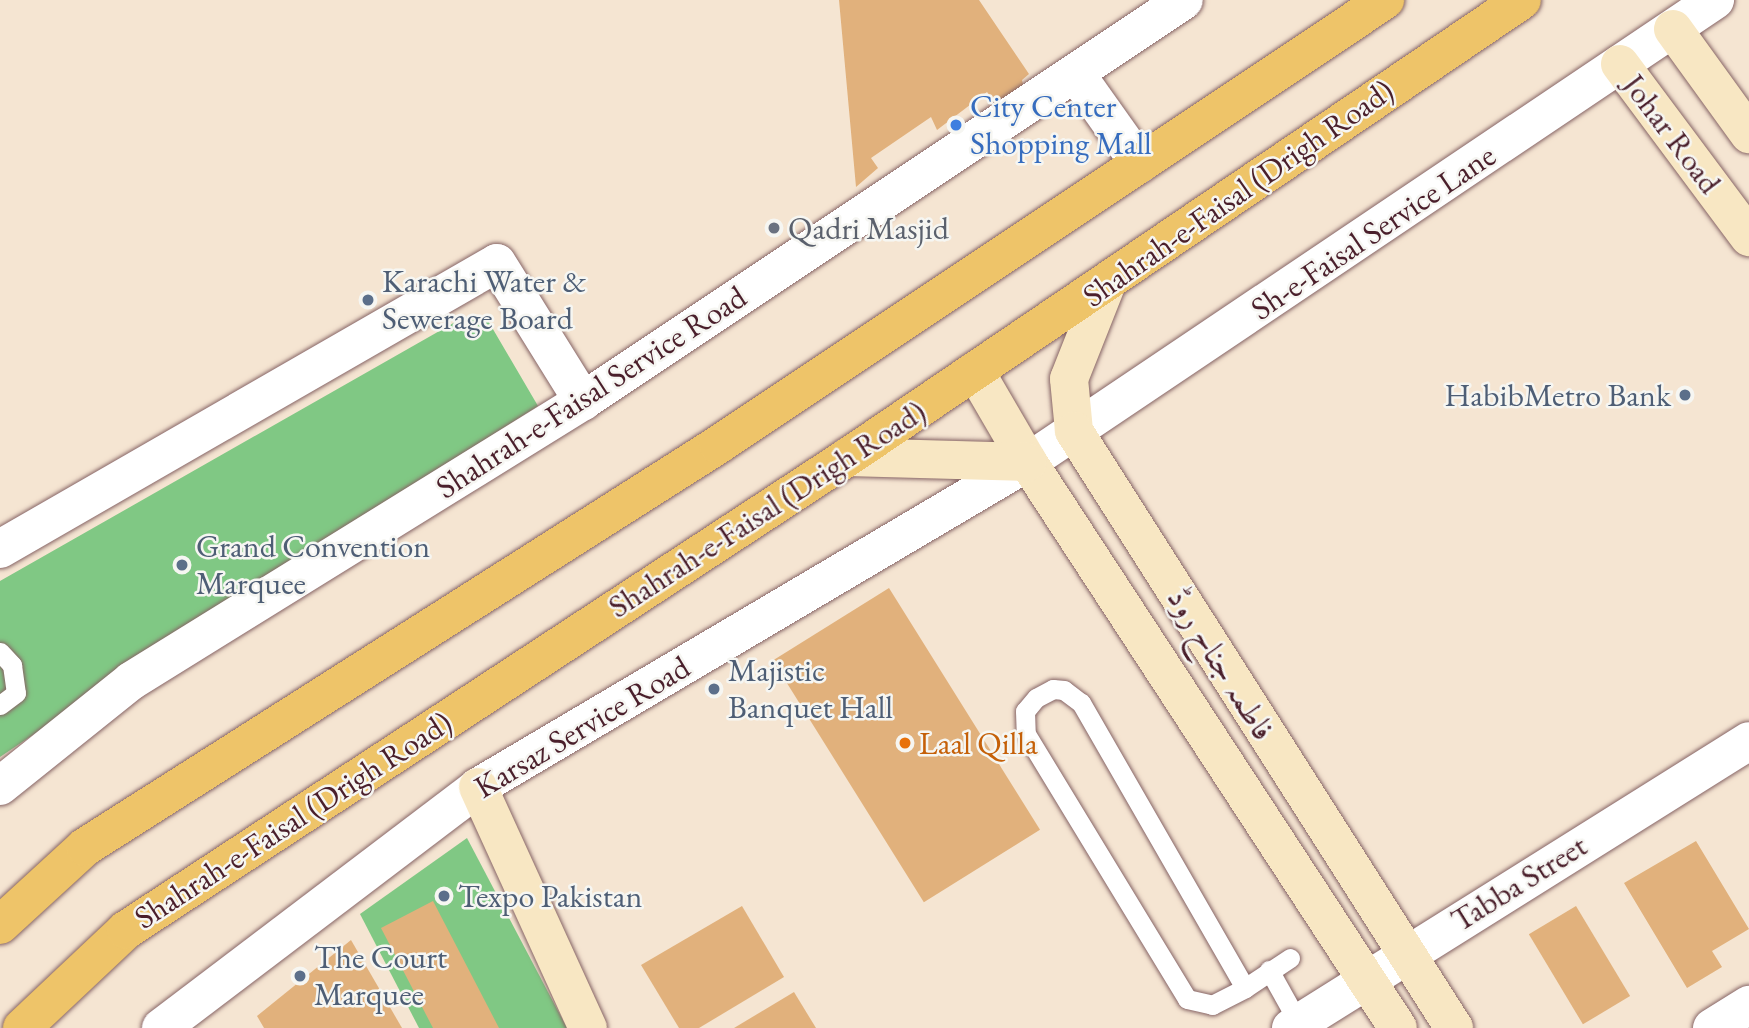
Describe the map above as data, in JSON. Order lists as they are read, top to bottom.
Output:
{
  "streets": {
    "highway": ["Shahrah-e-Faisal (Drigh Road)"],
    "street": [
      "Johar Road",
      "Sh-e-Faisal Service Lane",
      "Shahrah-e-Faisal Service Road",
      "فاطمہ جناح روڈ",
      "Karsaz Service Road",
      "Tabba Street"
    ]
  },
  "crossings": [
    ["Johar Road", "Sh-e-Faisal Service Lane"],
    ["Shahrah-e-Faisal (Drigh Road)", "فاطمہ جناح روڈ"],
    ["Sh-e-Faisal Service Lane", "فاطمہ جناح روڈ"],
    ["Sh-e-Faisal Service Lane", "Karsaz Service Road"],
    ["فاطمہ جناح روڈ", "Karsaz Service Road"],
    ["فاطمہ جناح روڈ", "Tabba Street"]
  ],
  "places": [
    "City Center Shopping Mall",
    "Qadri Masjid",
    "Karachi Water & Sewerage Board",
    "HabibMetro Bank",
    "Grand Convention Marquee",
    "Majistic Banquet Hall",
    "Laal Qilla",
    "Texpo Pakistan",
    "The Court Marquee"
  ]
}
